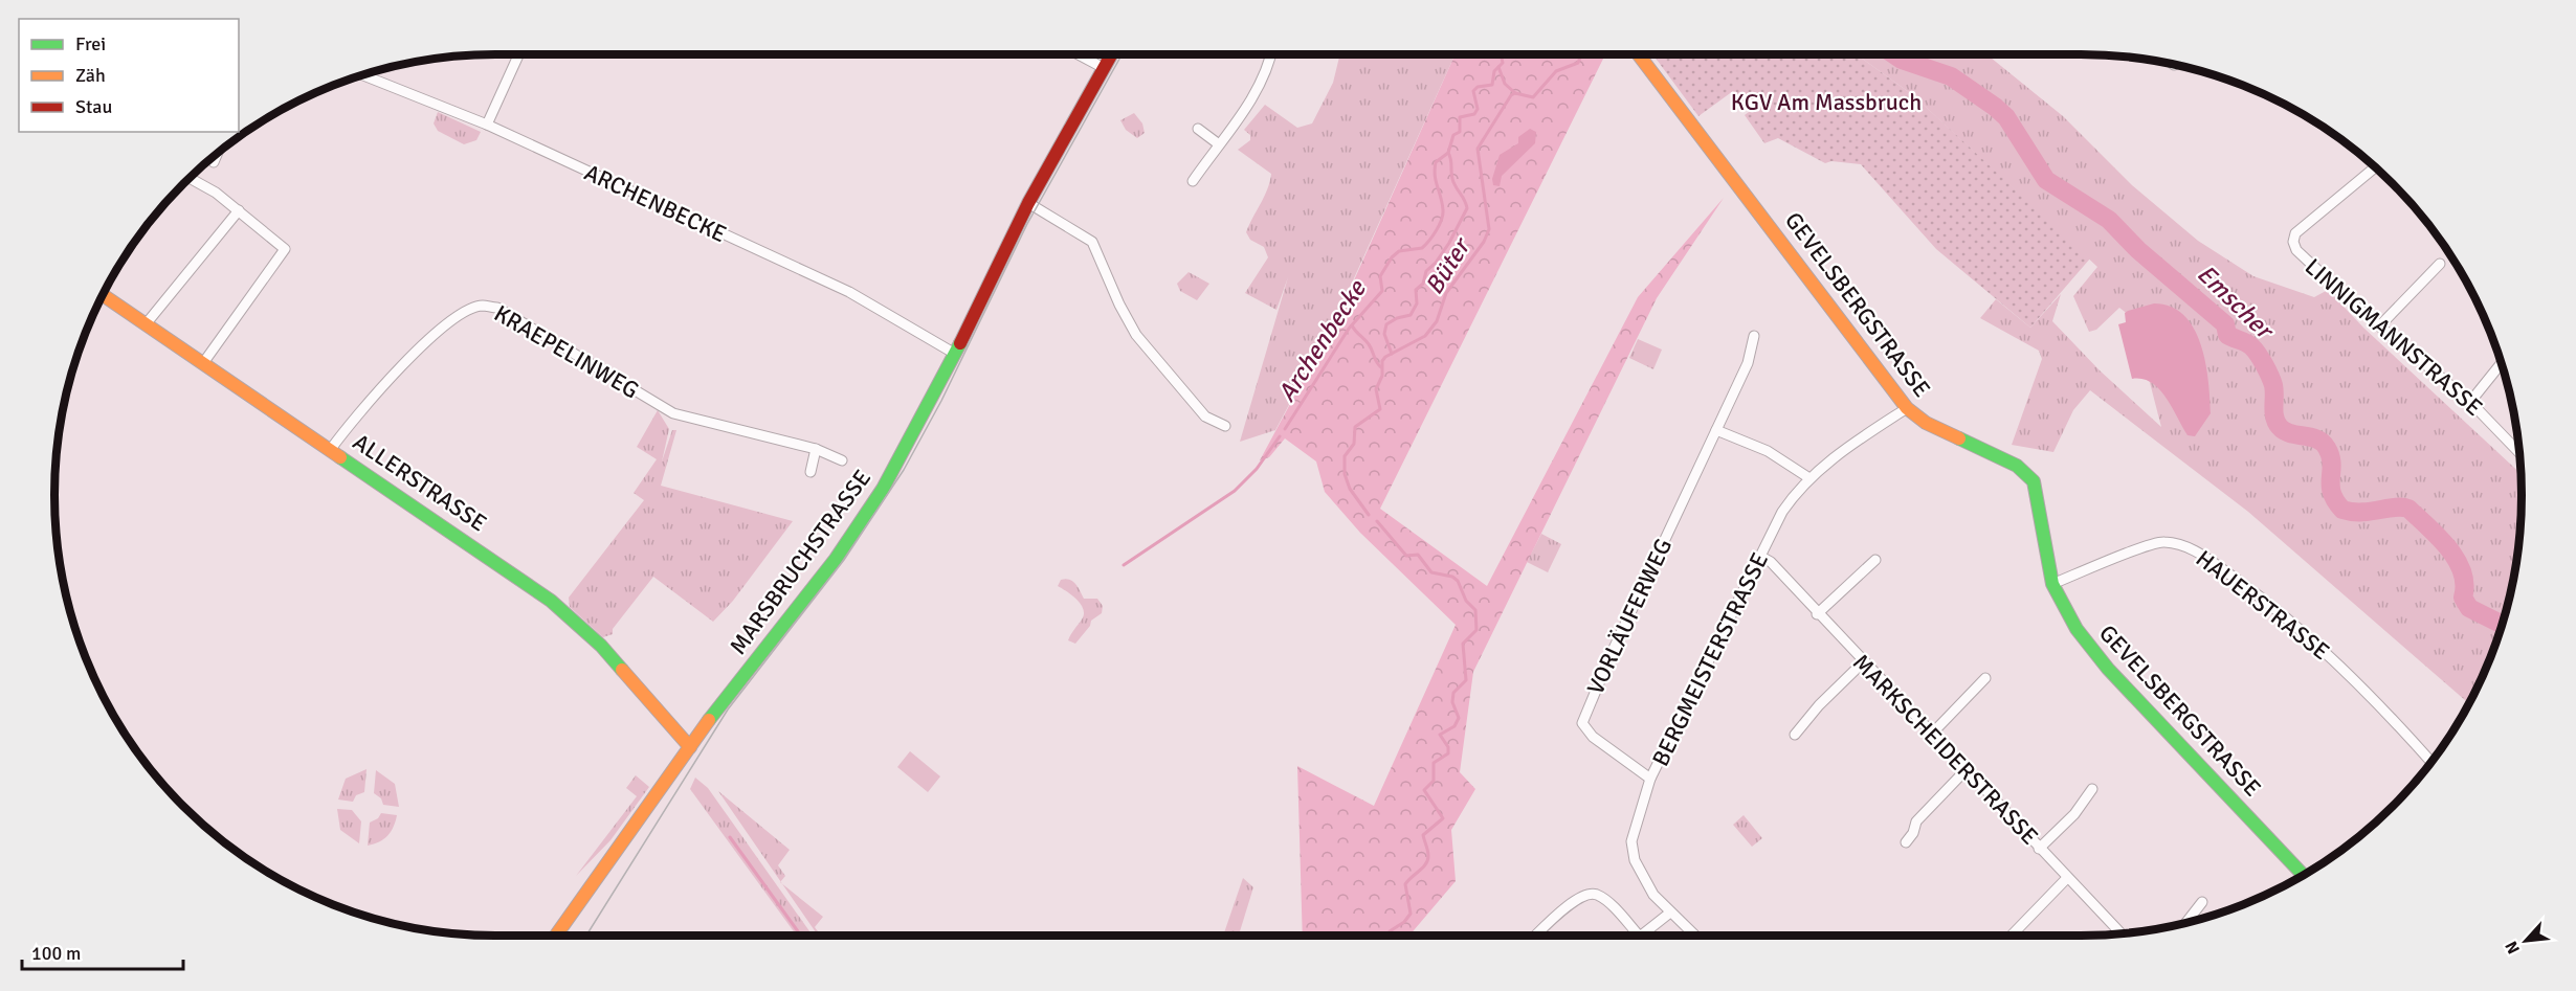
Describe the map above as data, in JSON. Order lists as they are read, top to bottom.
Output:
{
  "streets": {
    "street": [
      "ARCHENBECKE",
      "GEVELSBERGSTRASSE",
      "LINNIGMANNSTRASSE",
      "KRAEPELINWEG",
      "ALLERSTRASSE",
      "MARSBRUCHSTRASSE",
      "HAUERSTRASSE",
      "VORLÄUFERWEG",
      "BERGMEISTERSTRASSE",
      "MARKSCHEIDERSTRASSE"
    ]
  },
  "crossings": [
    ["ARCHENBECKE", "MARSBRUCHSTRASSE"],
    ["GEVELSBERGSTRASSE", "HAUERSTRASSE"],
    ["GEVELSBERGSTRASSE", "BERGMEISTERSTRASSE"],
    ["KRAEPELINWEG", "ALLERSTRASSE"],
    ["ALLERSTRASSE", "MARSBRUCHSTRASSE"],
    ["VORLÄUFERWEG", "BERGMEISTERSTRASSE"],
    ["BERGMEISTERSTRASSE", "MARKSCHEIDERSTRASSE"]
  ],
  "water": ["Büter", "Emscher", "Archenbecke"],
  "parks": ["KGV Am Massbruch"],
  "legend": ["Frei", "Zäh", "Stau"],
  "scale_bar": "100 m",
  "north": "bottom left"
}
